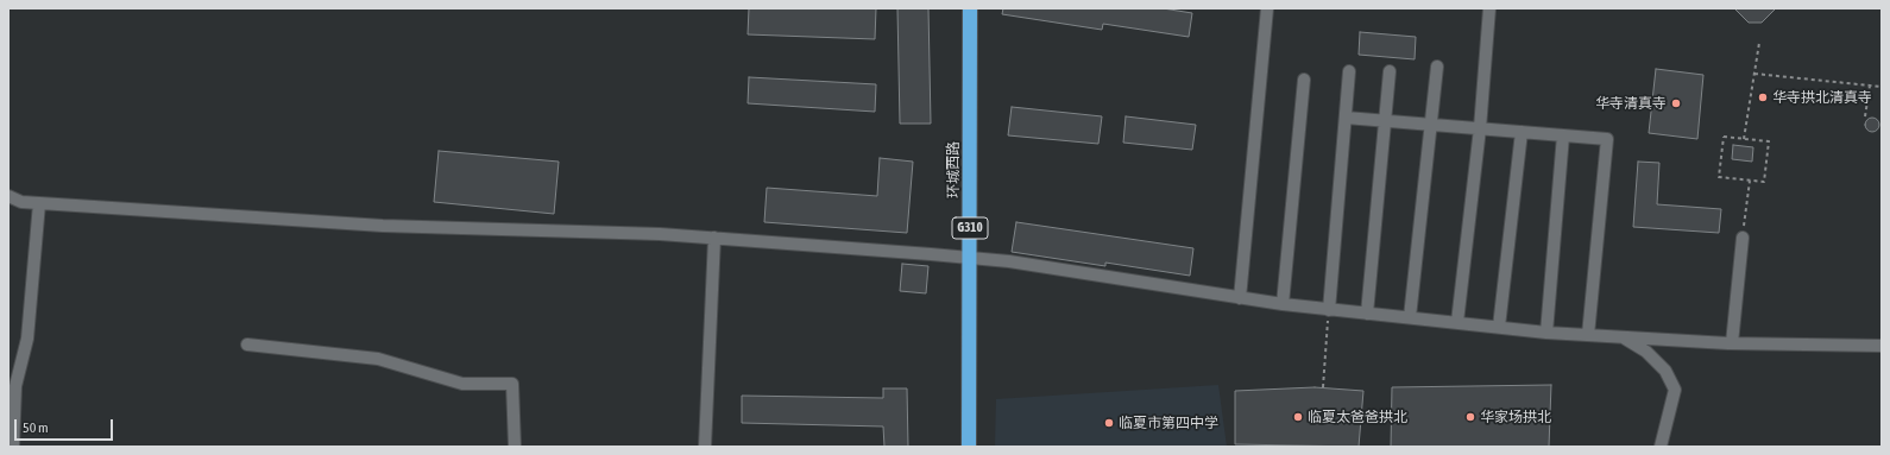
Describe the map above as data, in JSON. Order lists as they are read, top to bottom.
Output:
{
  "streets": {
    "highway": ["环城西路", "G310"]
  },
  "places": [
    "华寺拱北清真寺",
    "华寺清真寺",
    "临夏太爸爸拱北",
    "华家场拱北",
    "临夏市第四中学"
  ],
  "scale_bar": "50 m"
}
